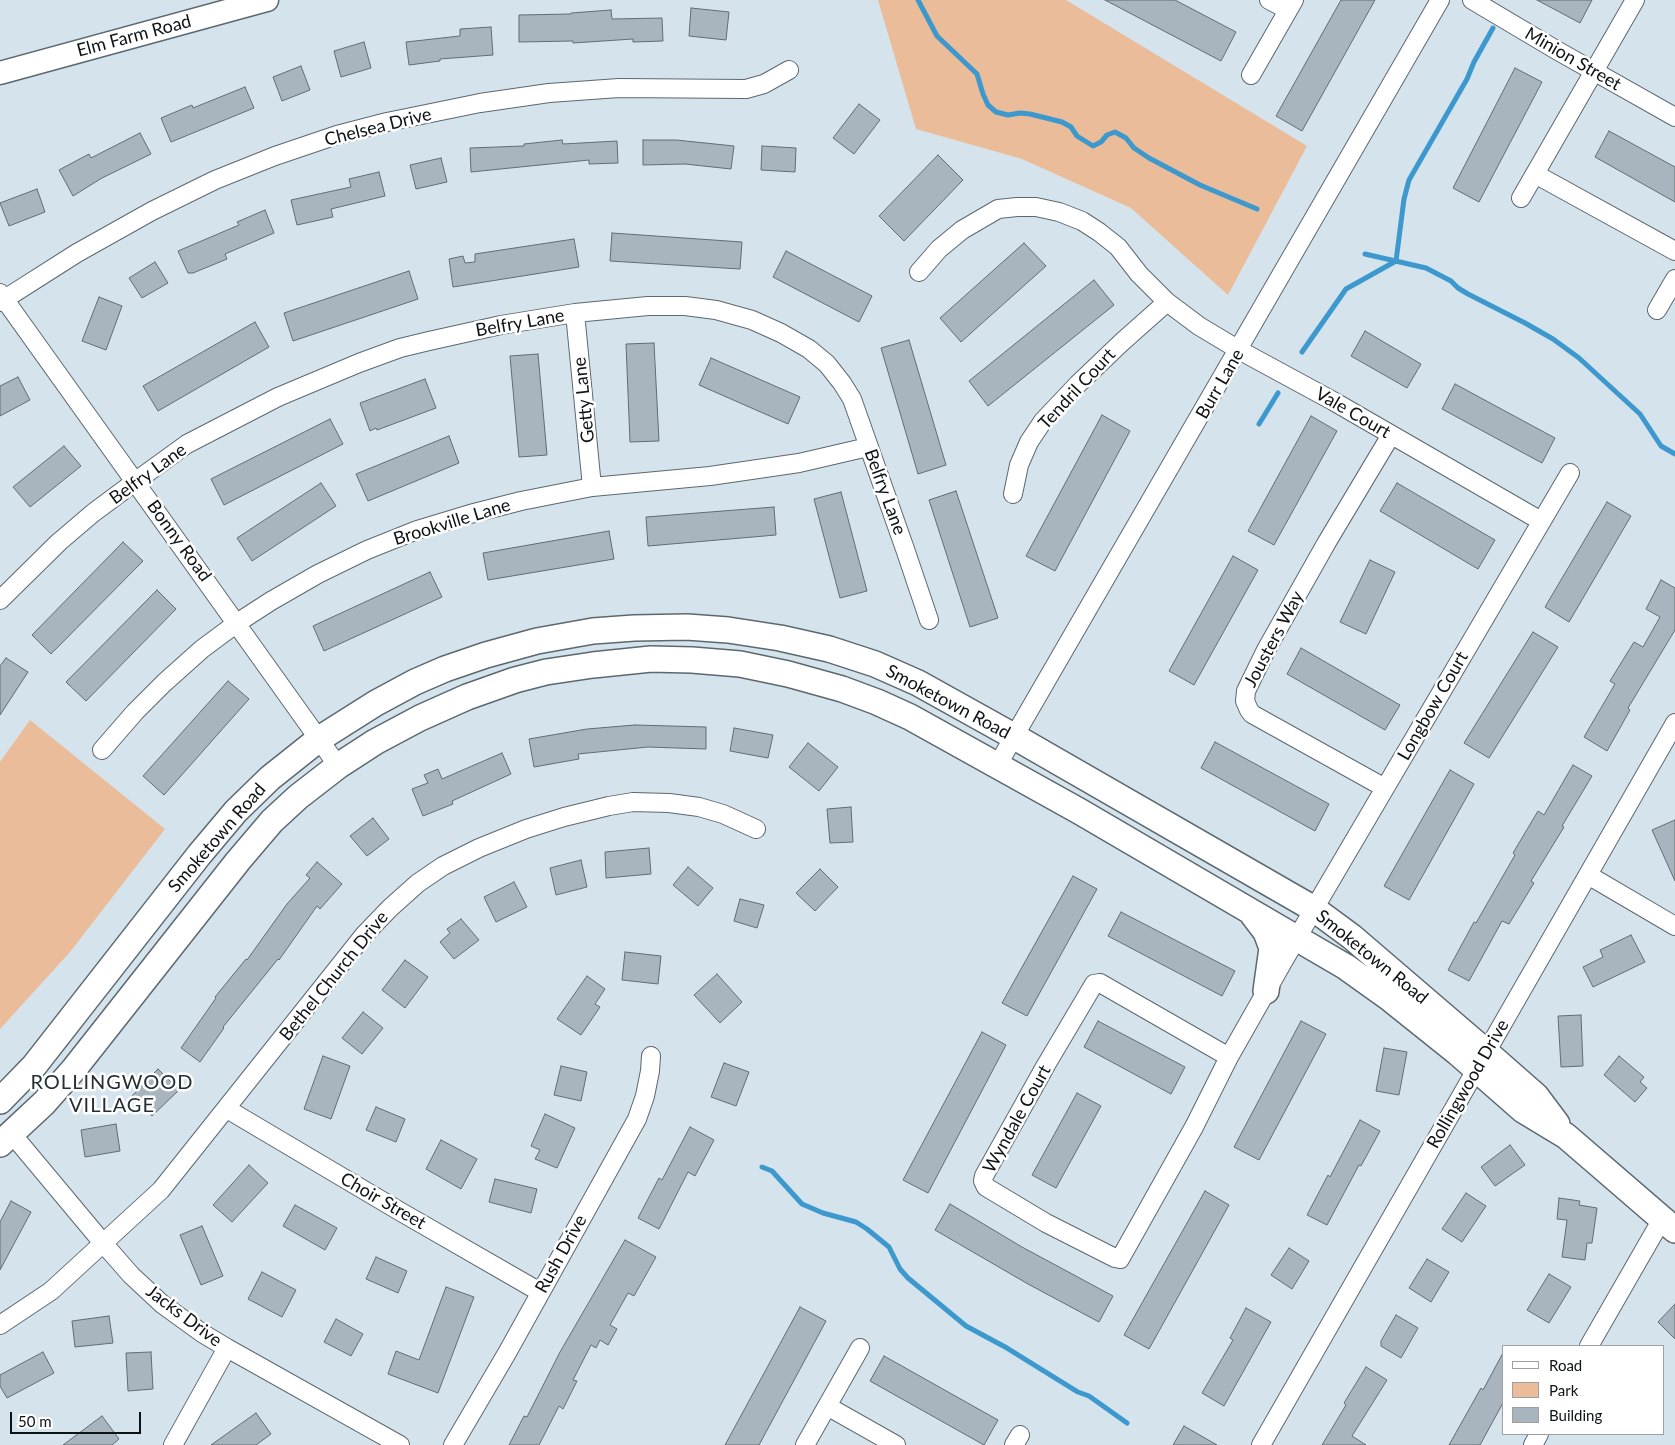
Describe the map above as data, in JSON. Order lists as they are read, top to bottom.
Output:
{
  "streets": {
    "main road": ["Smoketown Road"],
    "street": [
      "Elm Farm Road",
      "Minion Street",
      "Chelsea Drive",
      "Belfry Lane",
      "Burr Lane",
      "Tendril Court",
      "Getty Lane",
      "Vale Court",
      "Brookville Lane",
      "Bonny Road",
      "Jousters Way",
      "Longbow Court",
      "Bethel Church Drive",
      "Rollingwood Drive",
      "Wyndale Court",
      "Choir Street",
      "Rush Drive",
      "Jacks Drive"
    ]
  },
  "crossings": [
    ["Chelsea Drive", "Bonny Road"],
    ["Belfry Lane", "Getty Lane"],
    ["Belfry Lane", "Brookville Lane"],
    ["Belfry Lane", "Bonny Road"],
    ["Burr Lane", "Vale Court"],
    ["Burr Lane", "Smoketown Road"],
    ["Tendril Court", "Vale Court"],
    ["Getty Lane", "Brookville Lane"],
    ["Vale Court", "Jousters Way"],
    ["Vale Court", "Longbow Court"],
    ["Brookville Lane", "Bonny Road"],
    ["Bonny Road", "Smoketown Road"],
    ["Jousters Way", "Longbow Court"],
    ["Smoketown Road", "Longbow Court"],
    ["Smoketown Road", "Rollingwood Drive"],
    ["Smoketown Road", "Wyndale Court"],
    ["Smoketown Road", "Jacks Drive"],
    ["Longbow Court", "Wyndale Court"],
    ["Bethel Church Drive", "Choir Street"],
    ["Bethel Church Drive", "Jacks Drive"],
    ["Choir Street", "Rush Drive"]
  ],
  "districts": ["ROLLINGWOOD VILLAGE"],
  "legend": ["Road", "Park", "Building"],
  "scale_bar": "50 m"
}
